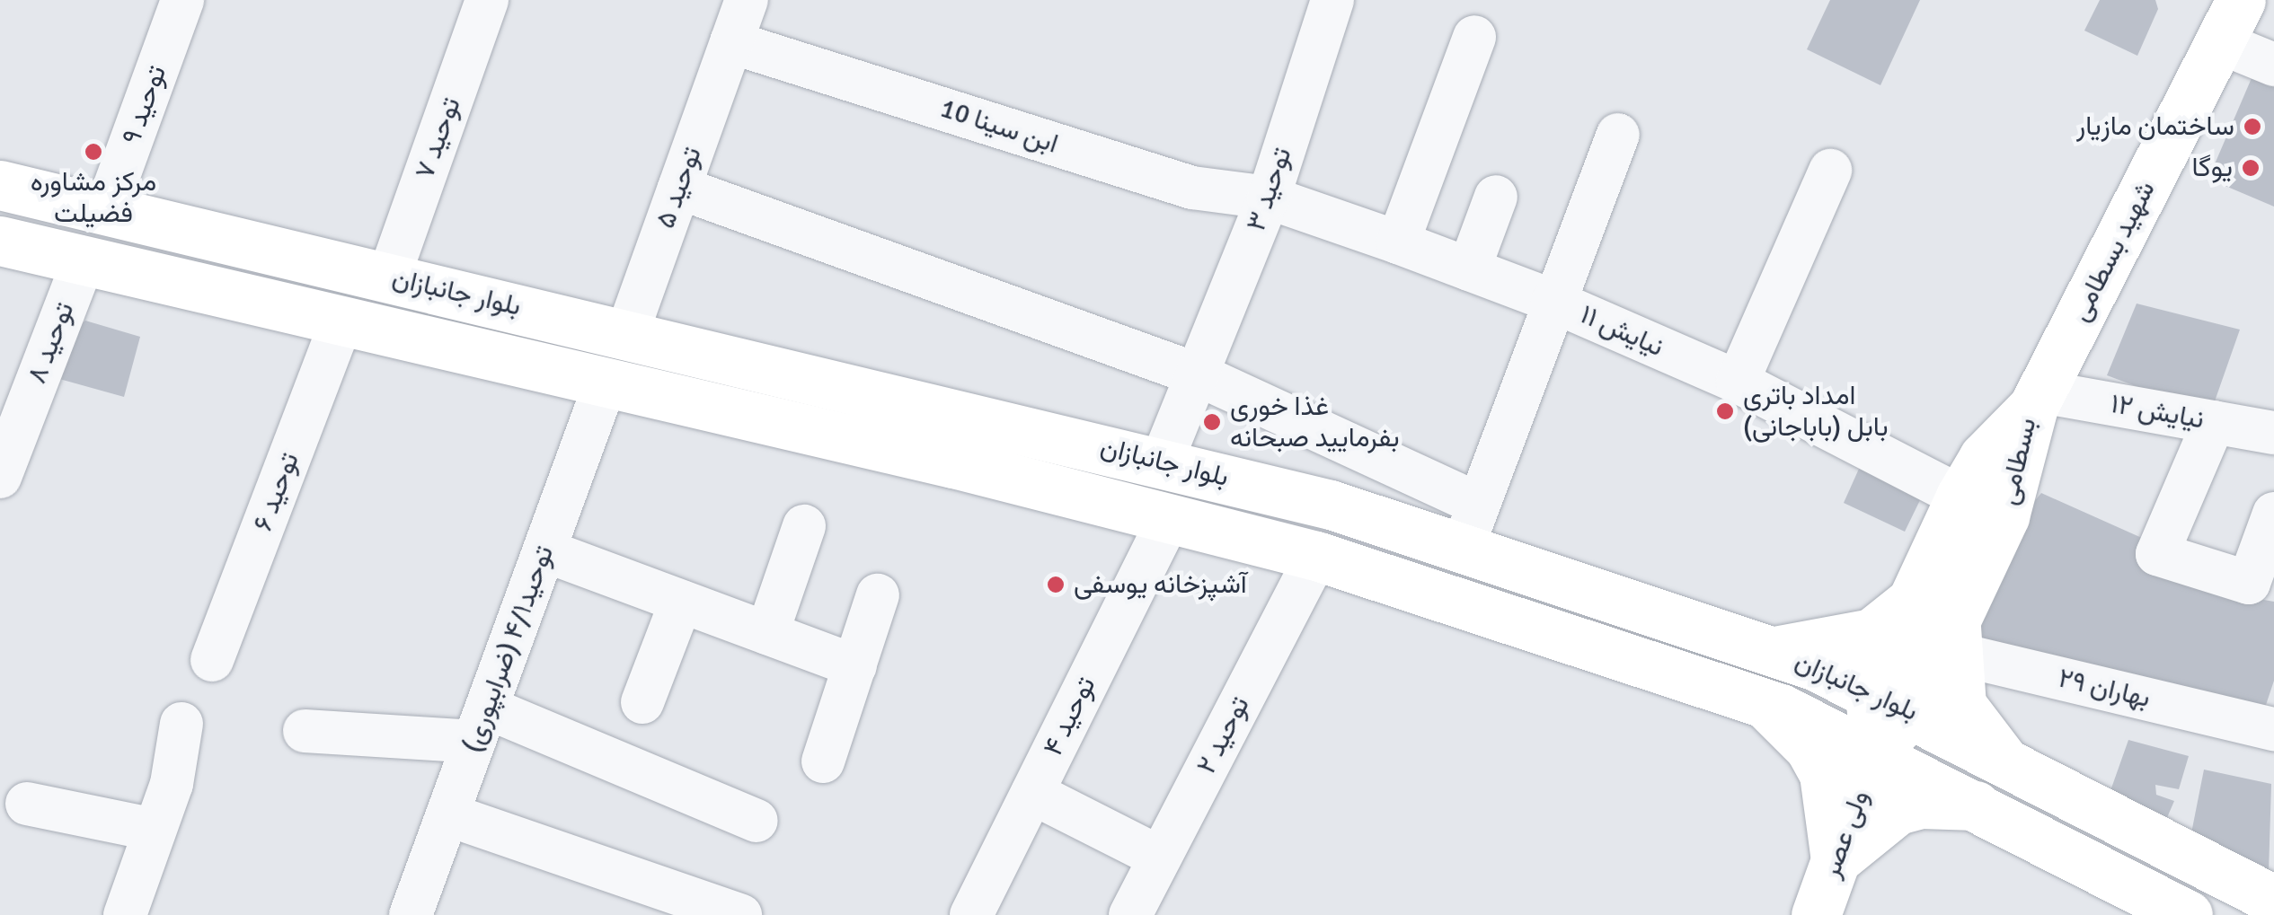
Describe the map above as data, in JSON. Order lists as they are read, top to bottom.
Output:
{
  "streets": {
    "main road": [
      "شهید بسطامی",
      "بلوار جانبازان",
      "بسطامی",
      "ولی عصر"
    ],
    "street": [
      "توحید ۹",
      "ابن سینا 10",
      "توحید ۷",
      "توحید ۵",
      "توحید ۳",
      "نیایش ۱۱",
      "توحید ۸",
      "نیایش ۱۲",
      "توحید ۶",
      "توحید۴/۱ (ضرابپوری)",
      "بهاران ۲۹",
      "توحید ۴",
      "توحید ۲"
    ]
  },
  "crossings": [
    ["توحید ۹", "بلوار جانبازان"],
    ["ابن سینا 10", "توحید ۵"],
    ["ابن سینا 10", "توحید ۳"],
    ["ابن سینا 10", "نیایش ۱۱"],
    ["توحید ۷", "بلوار جانبازان"],
    ["توحید ۵", "بلوار جانبازان"],
    ["توحید ۳", "بلوار جانبازان"],
    ["توحید ۳", "نیایش ۱۱"],
    ["شهید بسطامی", "نیایش ۱۲"],
    ["شهید بسطامی", "بسطامی"],
    ["بلوار جانبازان", "توحید ۸"],
    ["بلوار جانبازان", "بسطامی"],
    ["بلوار جانبازان", "توحید ۶"],
    ["بلوار جانبازان", "توحید۴/۱ (ضرابپوری)"],
    ["بلوار جانبازان", "توحید ۴"],
    ["بلوار جانبازان", "توحید ۲"],
    ["بلوار جانبازان", "ولی عصر"],
    ["نیایش ۱۱", "بسطامی"],
    ["نیایش ۱۲", "بسطامی"],
    ["بسطامی", "بهاران ۲۹"],
    ["بسطامی", "ولی عصر"]
  ],
  "places": [
    "ساختمان مازیار",
    "مرکز مشاوره فضیلت",
    "یوگا",
    "امداد باتری بابل (باباجانی)",
    "غذا خوری بفرمایید صبحانه",
    "آشپزخانه یوسفی"
  ]
}
